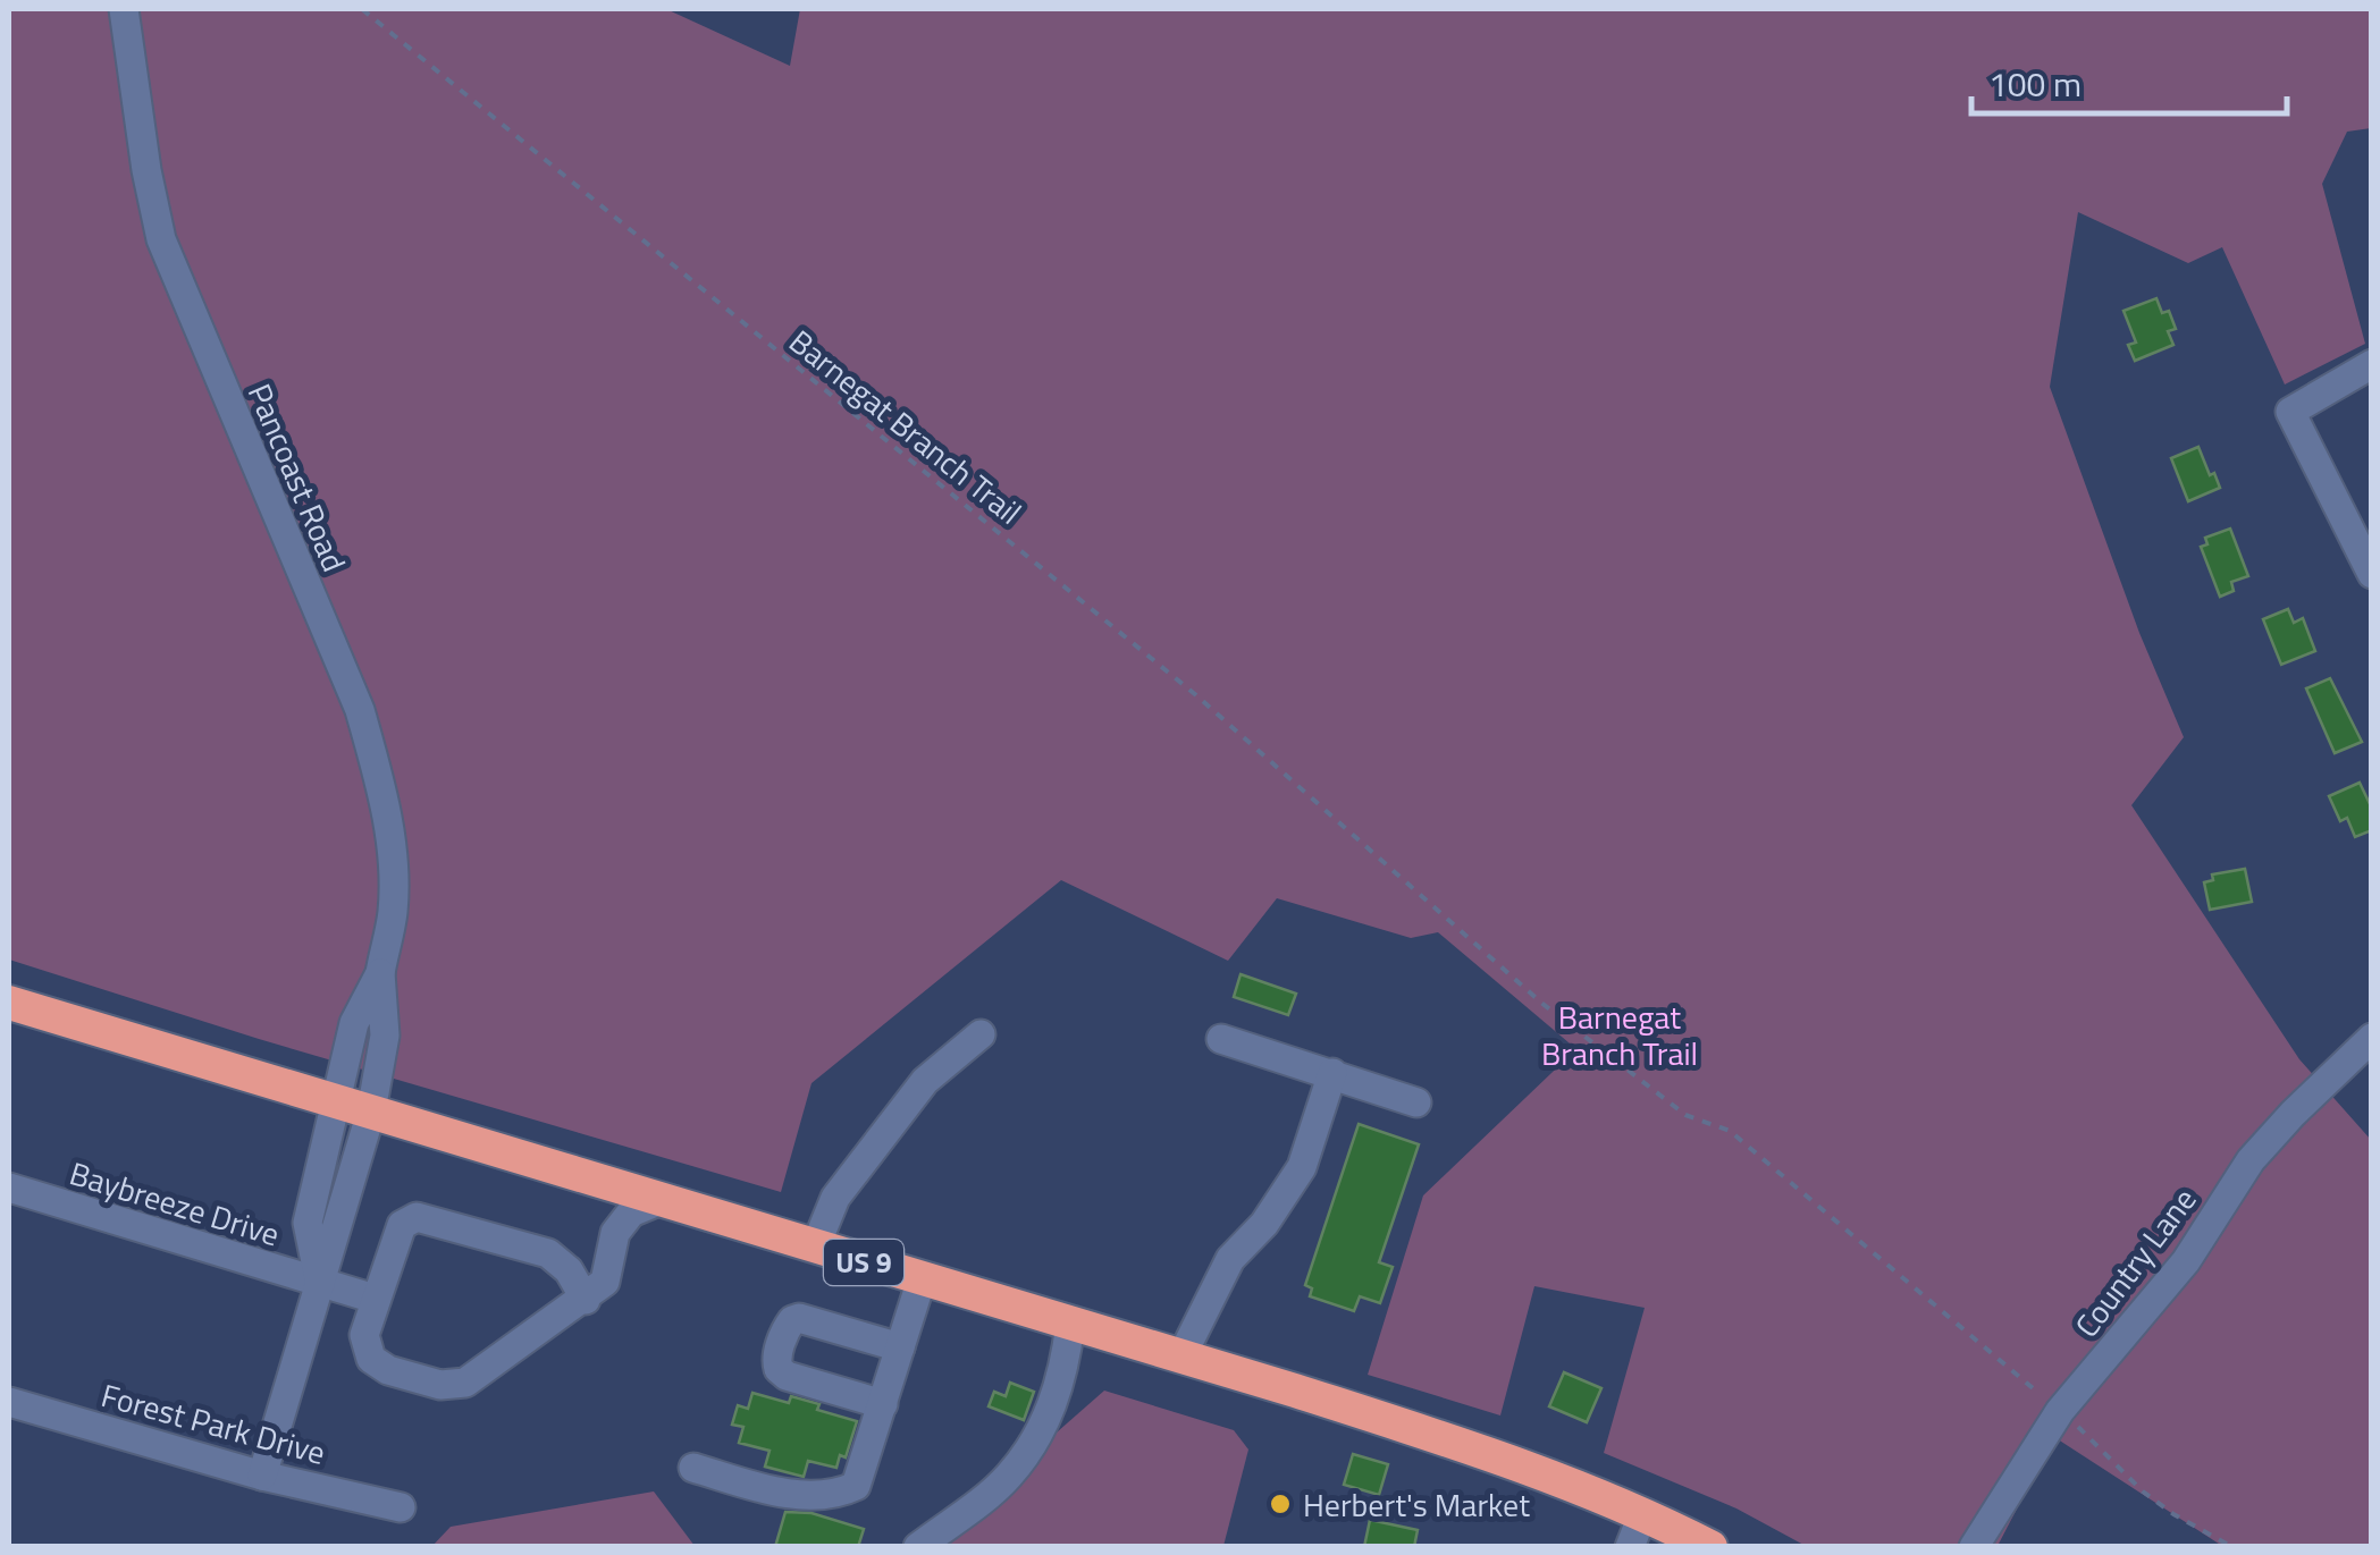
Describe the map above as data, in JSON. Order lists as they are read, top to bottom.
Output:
{
  "streets": {
    "highway": ["US 9"],
    "street": [
      "Pancoast Road",
      "Baybreeze Drive",
      "Country Lane",
      "Forest Park Drive"
    ],
    "path": ["Barnegat Branch Trail"]
  },
  "crossings": [
    ["Pancoast Road", "Baybreeze Drive"],
    ["Pancoast Road", "US 9"],
    ["Pancoast Road", "Forest Park Drive"]
  ],
  "parks": ["Barnegat Branch Trail"],
  "places": ["Herbert's Market"],
  "scale_bar": "100 m"
}
